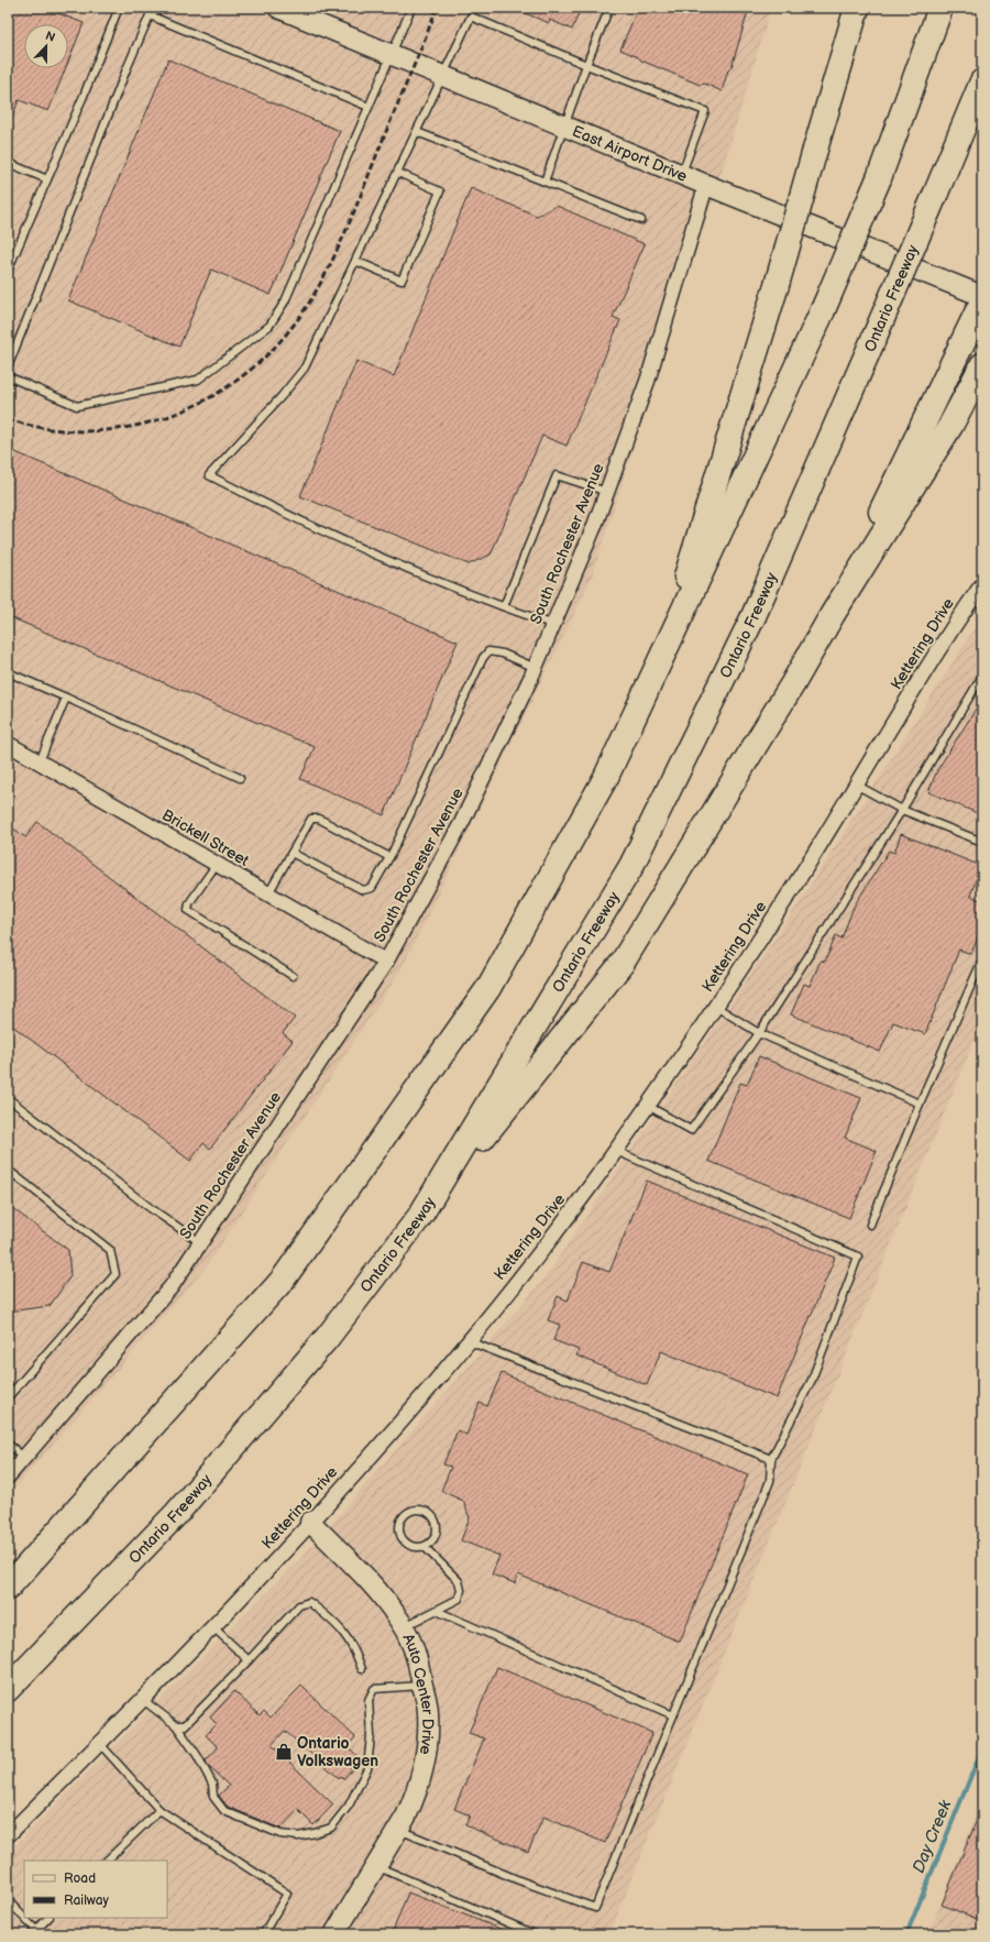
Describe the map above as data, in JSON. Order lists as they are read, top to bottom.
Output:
{
  "streets": {
    "highway": ["Ontario Freeway"],
    "main road": ["East Airport Drive", "Auto Center Drive"],
    "street": ["South Rochester Avenue", "Kettering Drive", "Brickell Street"]
  },
  "crossings": [
    ["East Airport Drive", "South Rochester Avenue"],
    ["South Rochester Avenue", "Brickell Street"],
    ["Kettering Drive", "Auto Center Drive"]
  ],
  "water": ["Day Creek"],
  "places": {
    "shop": ["Ontario Volkswagen"]
  },
  "legend": ["Road", "Railway"],
  "north": "top"
}
